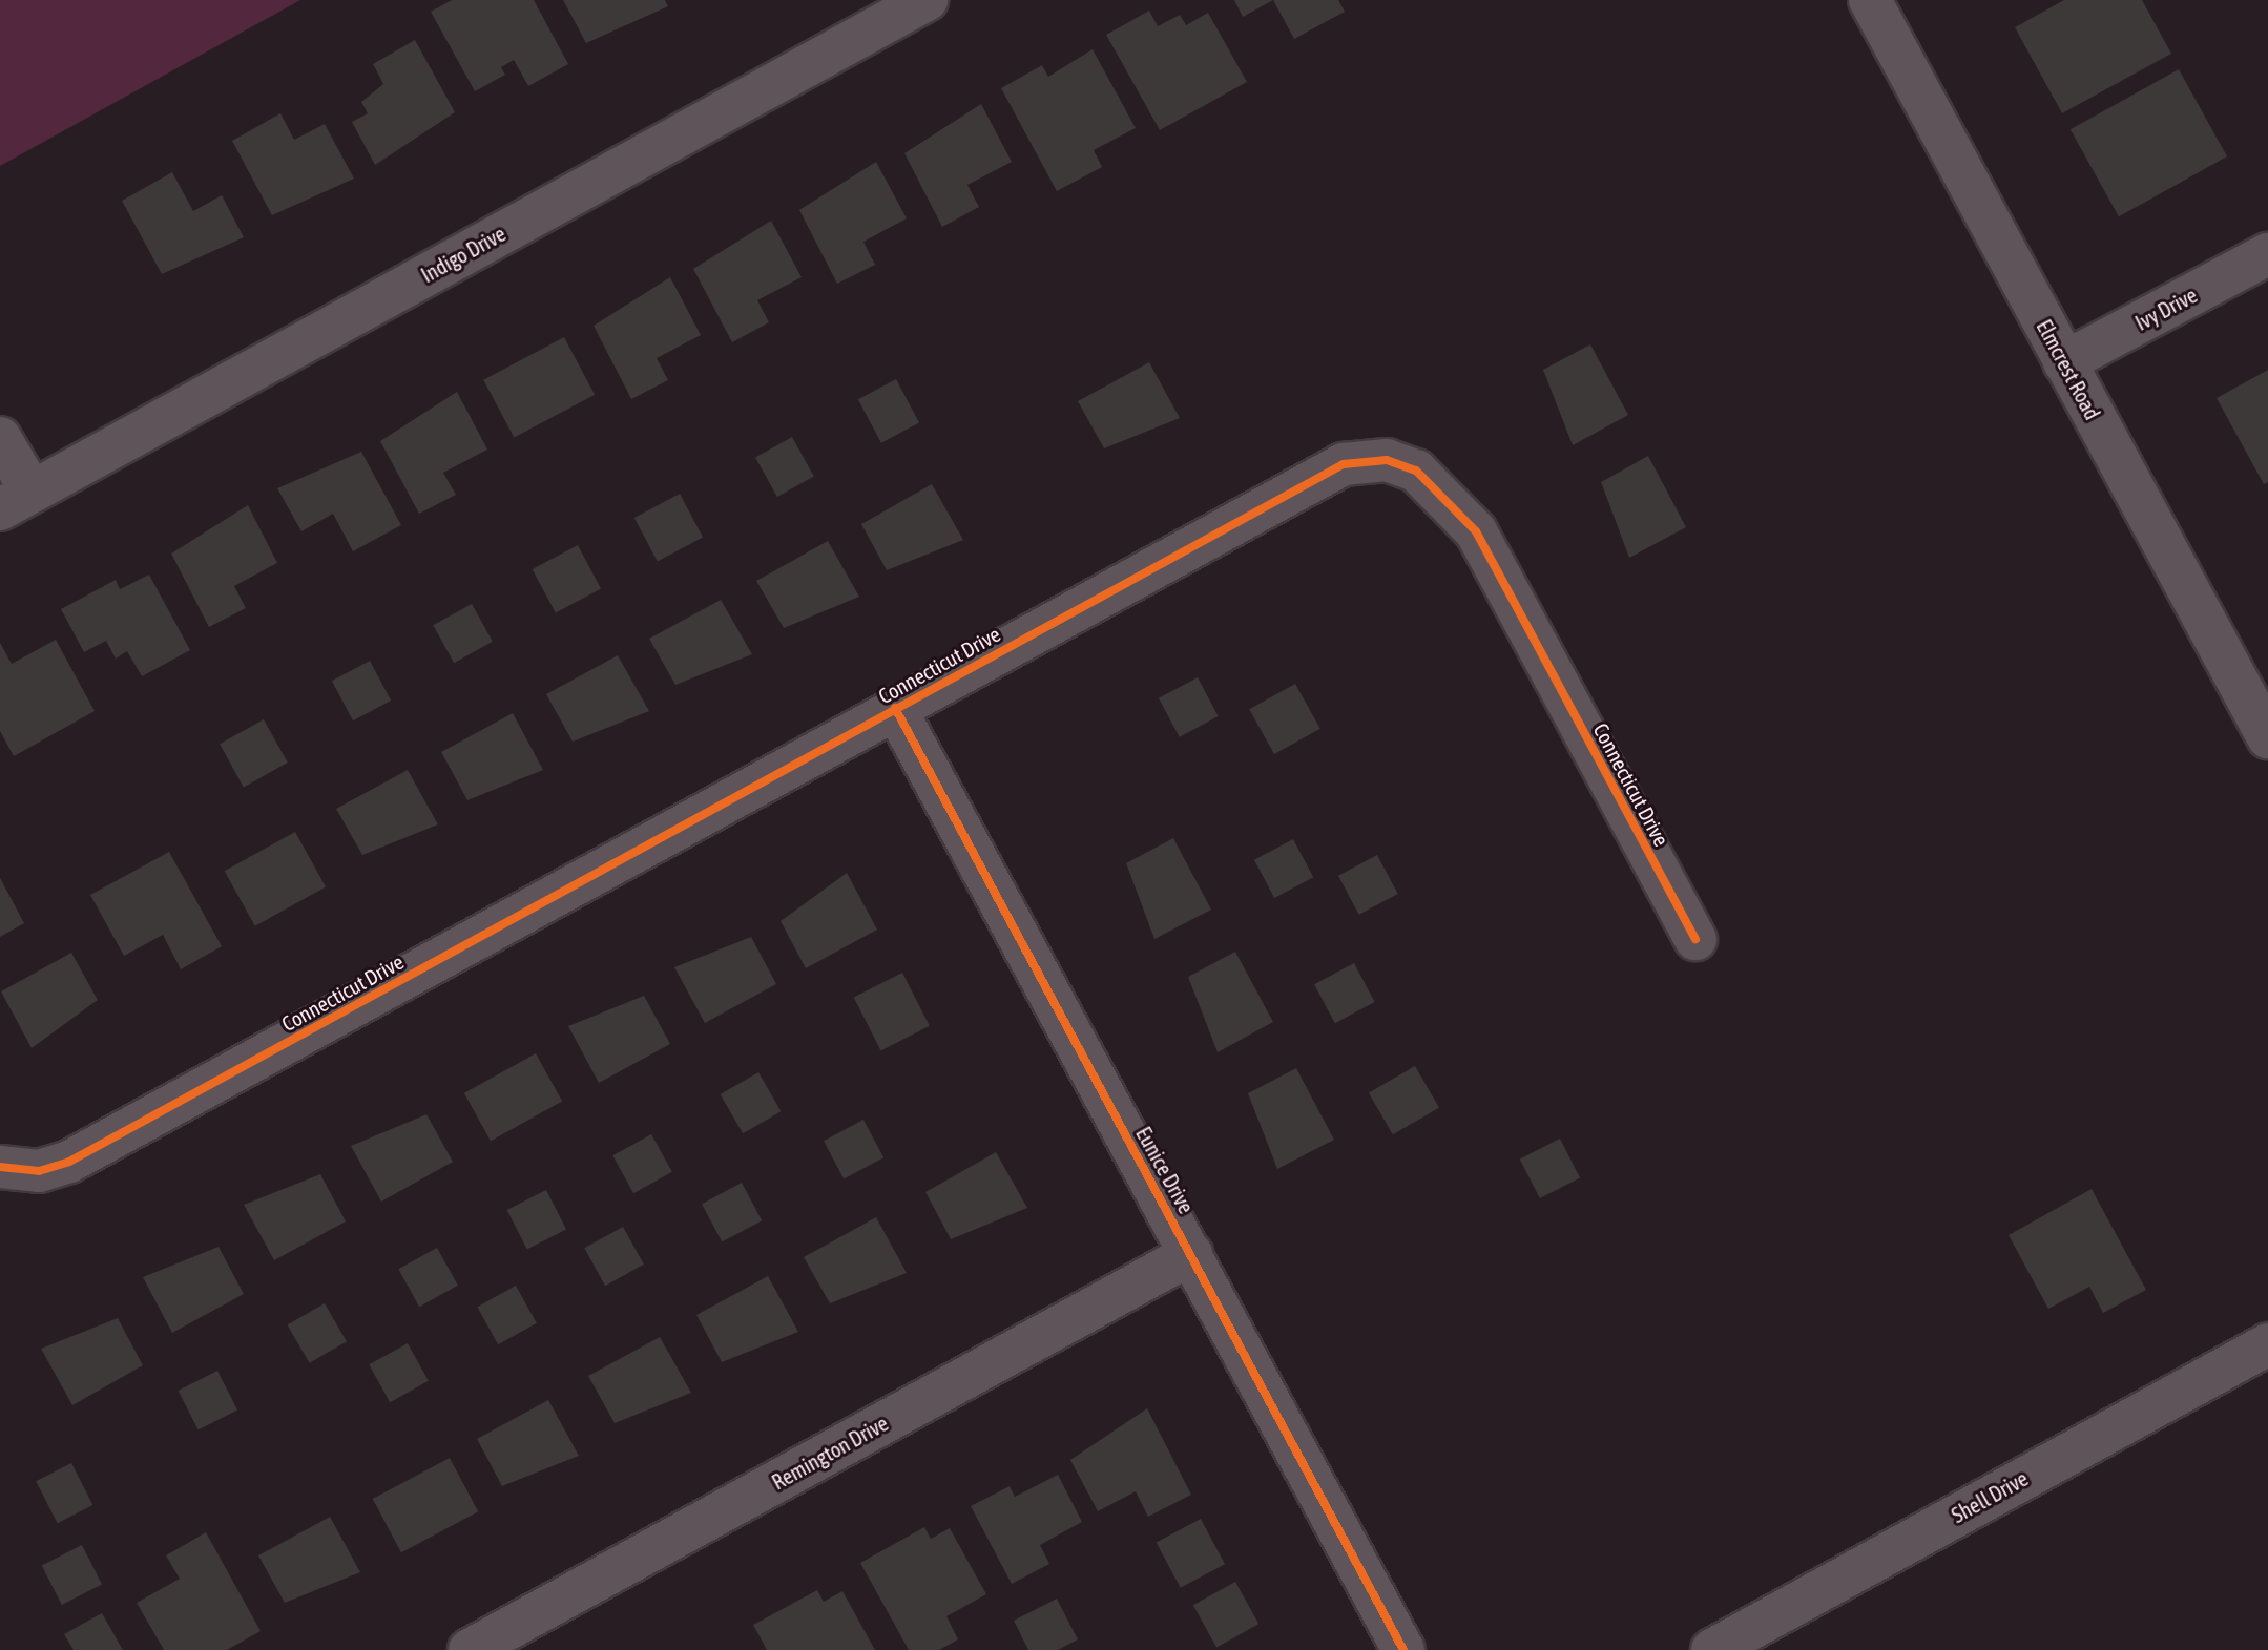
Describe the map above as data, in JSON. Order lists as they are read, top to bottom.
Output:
{
  "streets": {
    "street": [
      "Indigo Drive",
      "Ivy Drive",
      "Elmcrest Road",
      "Connecticut Drive",
      "Eunice Drive",
      "Remington Drive",
      "Shell Drive"
    ]
  },
  "crossings": [
    ["Ivy Drive", "Elmcrest Road"],
    ["Connecticut Drive", "Eunice Drive"],
    ["Eunice Drive", "Remington Drive"]
  ]
}
